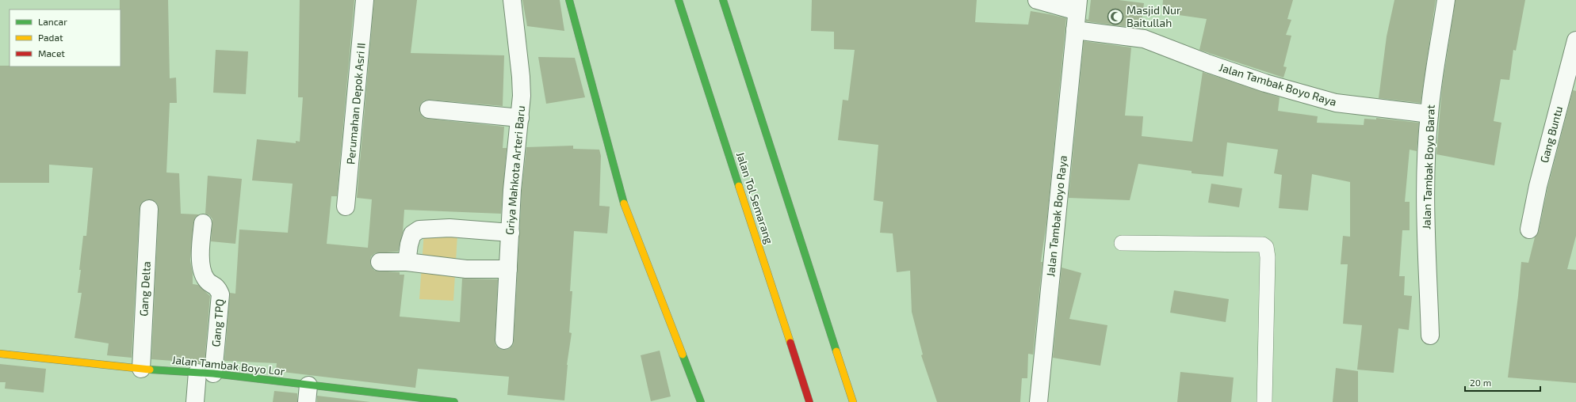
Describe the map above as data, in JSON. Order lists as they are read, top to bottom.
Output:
{
  "streets": {
    "main road": ["Jalan Tol Semarang", "Jalan Tambak Boyo Lor"],
    "street": [
      "Jalan Tambak Boyo Raya",
      "Perumahan Depok Asri II",
      "Gang Buntu",
      "Jalan Tambak Boyo Barat",
      "Griya Mahkota Arteri Baru",
      "Gang Delta",
      "Gang TPQ"
    ]
  },
  "crossings": [
    ["Jalan Tambak Boyo Raya", "Jalan Tambak Boyo Barat"],
    ["Gang Delta", "Jalan Tambak Boyo Lor"],
    ["Gang TPQ", "Jalan Tambak Boyo Lor"]
  ],
  "places": {
    "mosque": ["Masjid Nur Baitullah"]
  },
  "legend": ["Lancar", "Padat", "Macet"],
  "scale_bar": "20 m"
}
